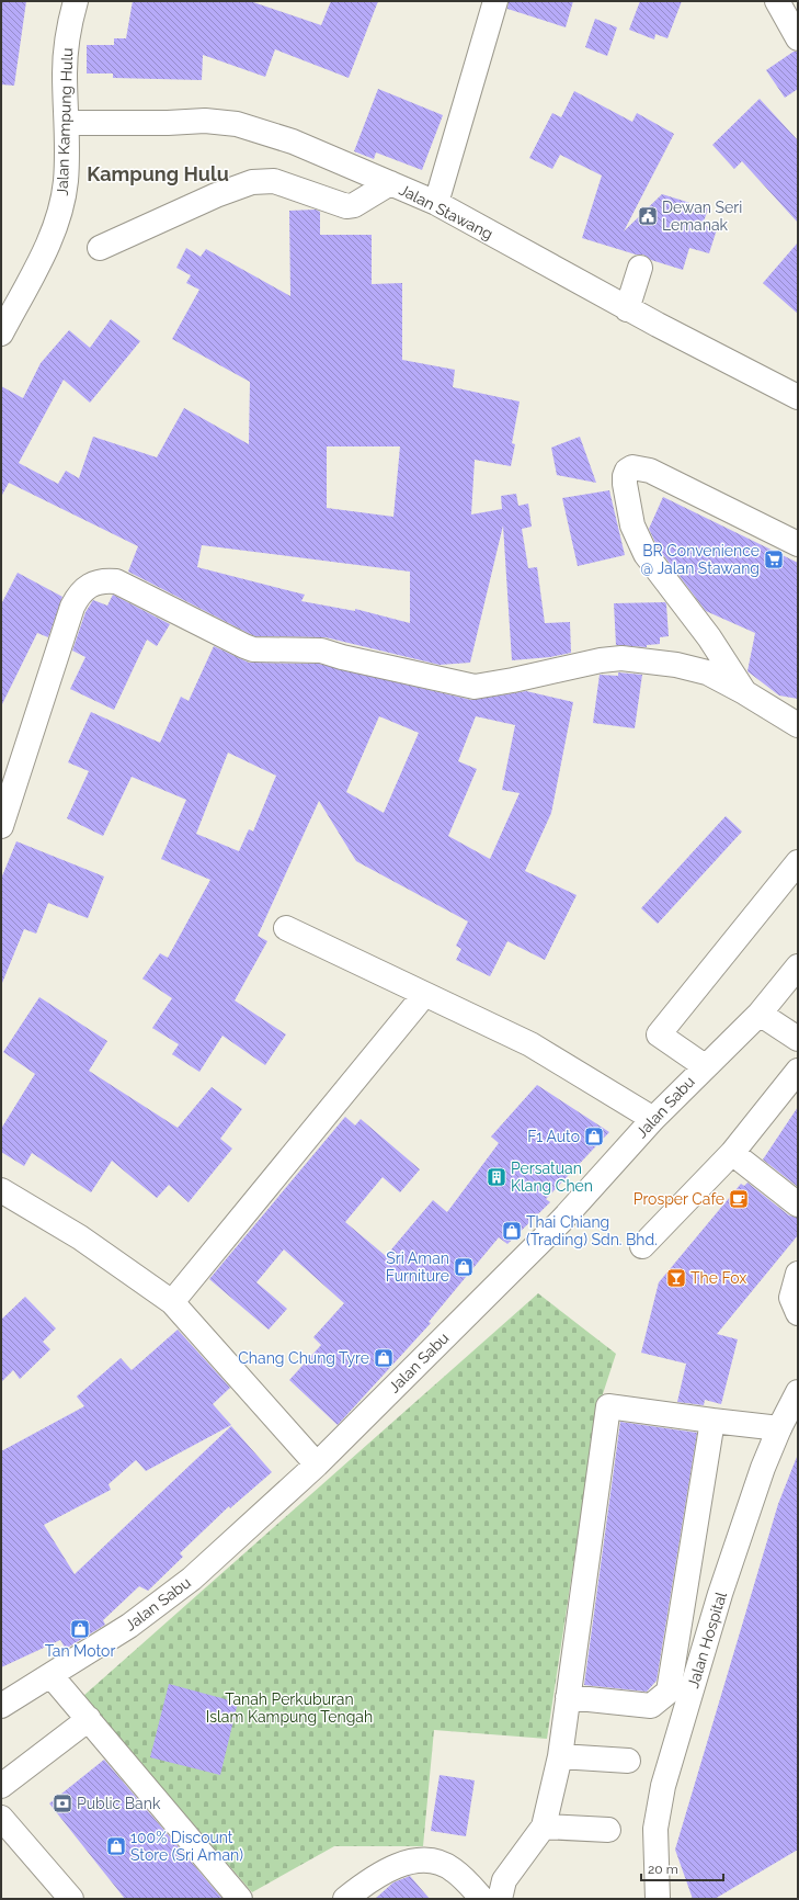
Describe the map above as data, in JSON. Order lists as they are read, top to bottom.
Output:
{
  "streets": {
    "street": [
      "Jalan Kampung Hulu",
      "Jalan Stawang",
      "Jalan Sabu",
      "Jalan Hospital"
    ]
  },
  "crossings": [
    ["Jalan Kampung Hulu", "Jalan Stawang"]
  ],
  "districts": ["Kampung Hulu"],
  "parks": ["Tanah Perkuburan Islam Kampung Tengah"],
  "places": {
    "public building": ["Dewan Seri Lemanak"],
    "supermarket": ["BR Convenience @ Jalan Stawang"],
    "shop": [
      "F1 Auto",
      "Thai Chiang (Trading) Sdn. Bhd.",
      "Sri Aman Furniture",
      "Chang Chung Tyre",
      "Tan Motor",
      "100% Discount Store (Sri Aman)"
    ],
    "building": ["Persatuan Klang Chen"],
    "cafe": ["Prosper Cafe"],
    "bar": ["The Fox"],
    "bank": ["Public Bank"]
  },
  "scale_bar": "20 m"
}
